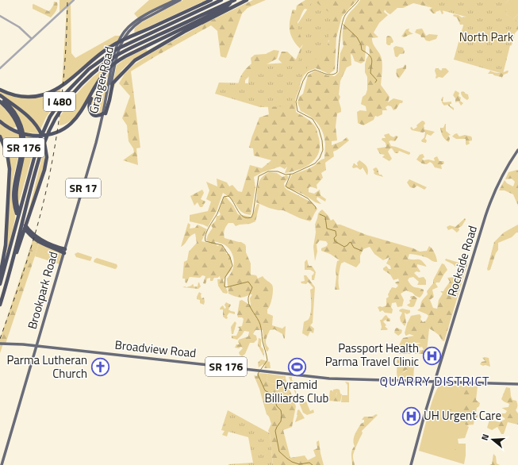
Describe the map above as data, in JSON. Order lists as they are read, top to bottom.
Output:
{
  "streets": {
    "highway": ["I 480", "SR 176"],
    "main road": [
      "Granger Road",
      "SR 17",
      "Rockside Road",
      "Brookpark Road",
      "Broadview Road"
    ]
  },
  "crossings": [
    ["Granger Road", "Brookpark Road"],
    ["SR 176", "Brookpark Road"],
    ["Rockside Road", "Broadview Road"],
    ["Brookpark Road", "Broadview Road"]
  ],
  "districts": ["QUARRY DISTRICT"],
  "parks": ["North Park"],
  "places": {
    "hospital": ["Passport Health Parma Travel Clinic", "UH Urgent Care"],
    "sports": ["Pyramid Billiards Club"],
    "church": ["Parma Lutheran Church"]
  },
  "north": "left"
}
